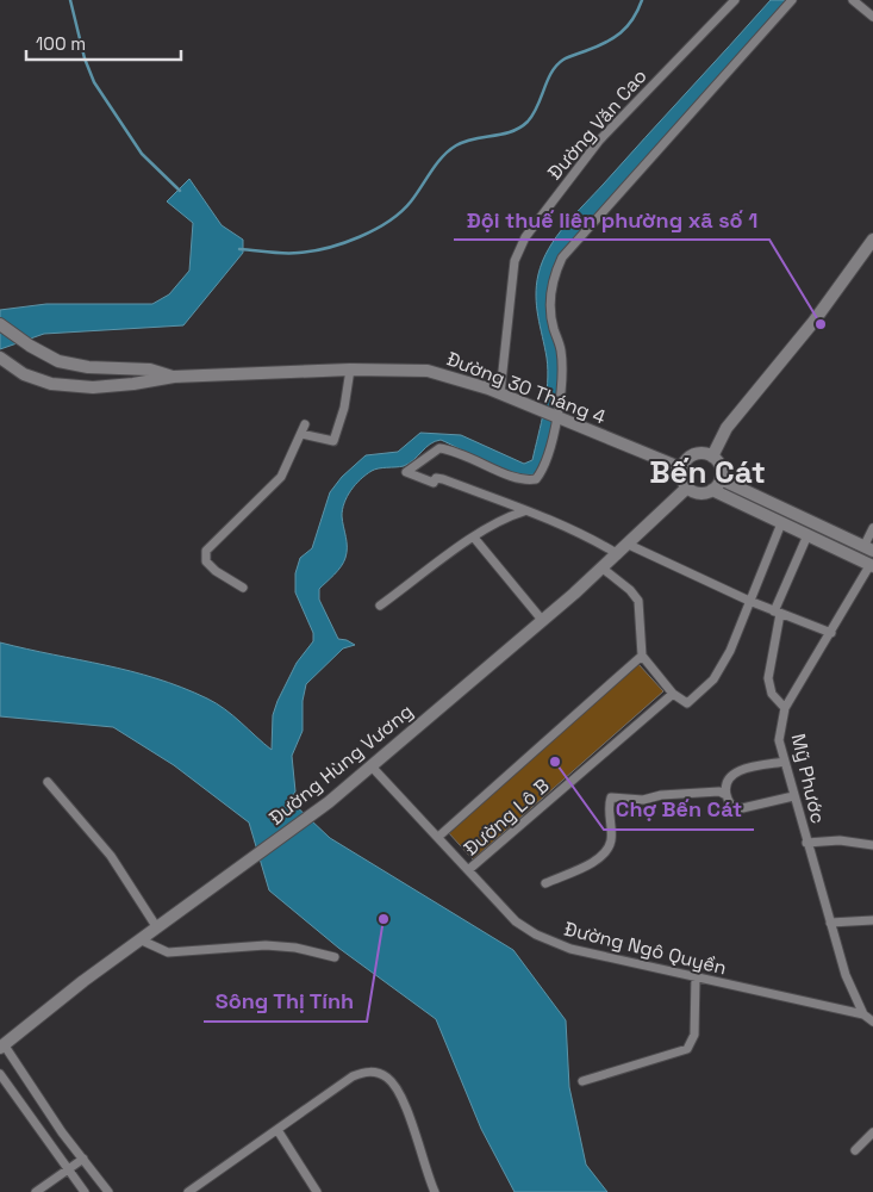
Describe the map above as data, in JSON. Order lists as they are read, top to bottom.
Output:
{
  "streets": {
    "main road": ["Đường 30 Tháng 4", "Đường Hùng Vương"],
    "street": [
      "Đường Văn Cao",
      "Mỹ Phước",
      "Đường Lô B",
      "Đường Ngô Quyền"
    ]
  },
  "crossings": [
    ["Đường Văn Cao", "Đường 30 Tháng 4"],
    ["Đường 30 Tháng 4", "Đường Hùng Vương"],
    ["Đường Hùng Vương", "Đường Ngô Quyền"],
    ["Mỹ Phước", "Đường Ngô Quyền"],
    ["Đường Lô B", "Đường Ngô Quyền"]
  ],
  "districts": ["Bến Cát"],
  "places": ["Đội thuế liên phường xã số 1", "Chợ Bến Cát", "Sông Thị Tính"],
  "scale_bar": "100 m"
}
